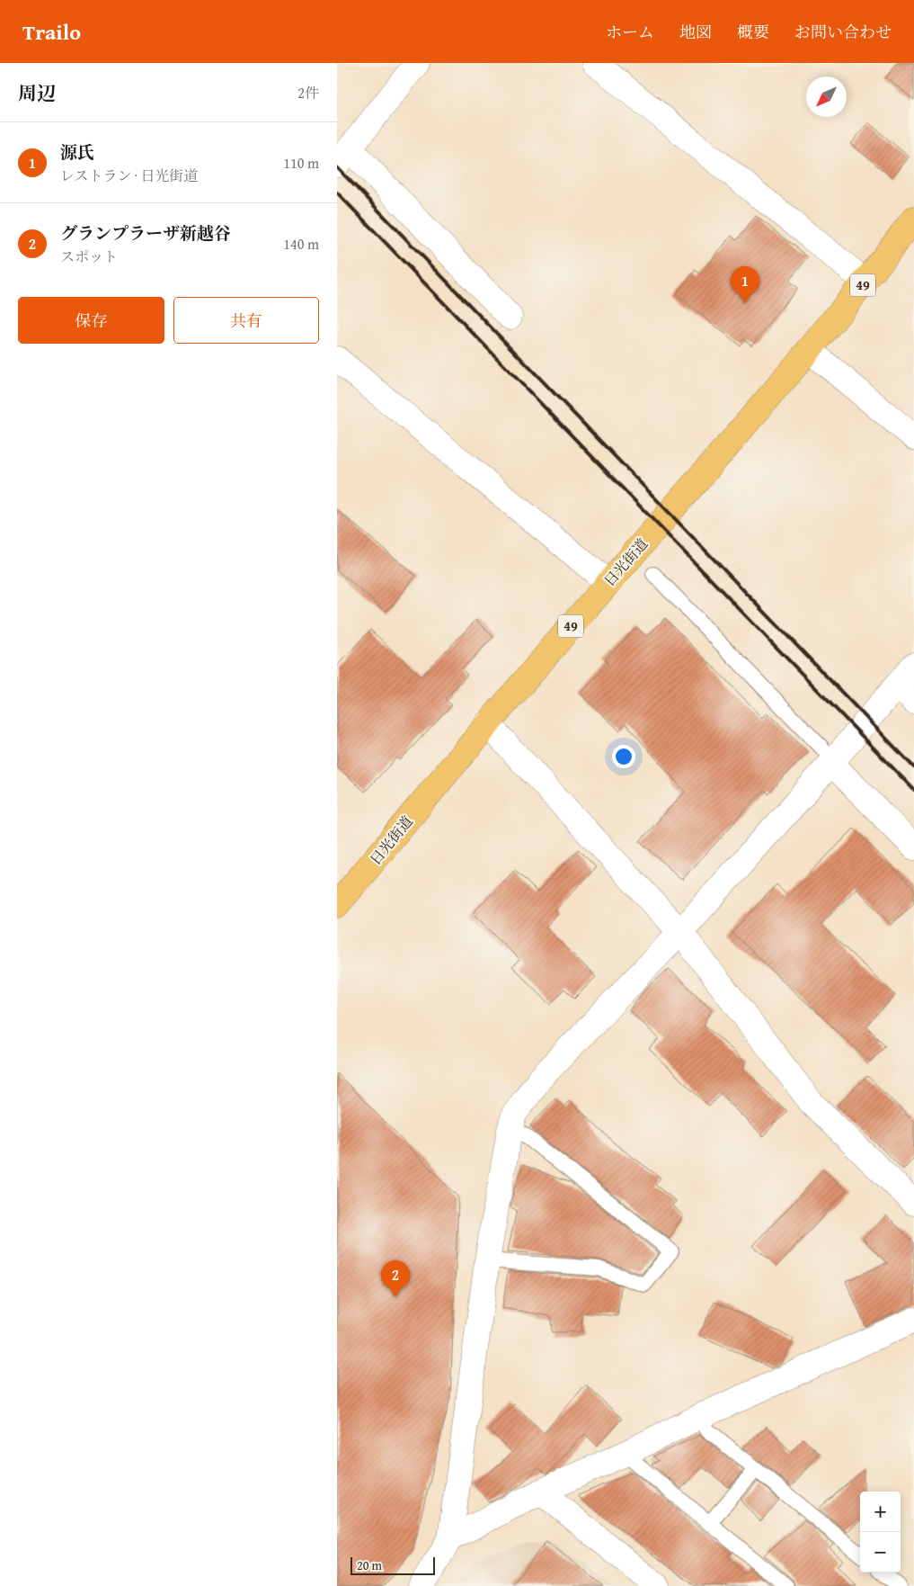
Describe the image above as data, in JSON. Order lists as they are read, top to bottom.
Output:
{
  "streets": {
    "main road": ["49", "日光街道"]
  },
  "scale_bar": "20 m",
  "north": "bottom left",
  "page": {
    "header": "Trailo",
    "nav": [
      "ホーム",
      "地図",
      "概要",
      "お問い合わせ"
    ],
    "heading": ["周辺", "2件"],
    "list": [
      {
        "mark": "1",
        "name": "源氏",
        "note": "レストラン · 日光街道",
        "value": "110 m"
      },
      {
        "mark": "2",
        "name": "グランプラーザ新越谷",
        "note": "スポット",
        "value": "140 m"
      }
    ],
    "pins": ["1", "2"],
    "buttons": ["保存", "共有"],
    "map_buttons": ["+", "−"],
    "scale": "20 m"
  }
}
